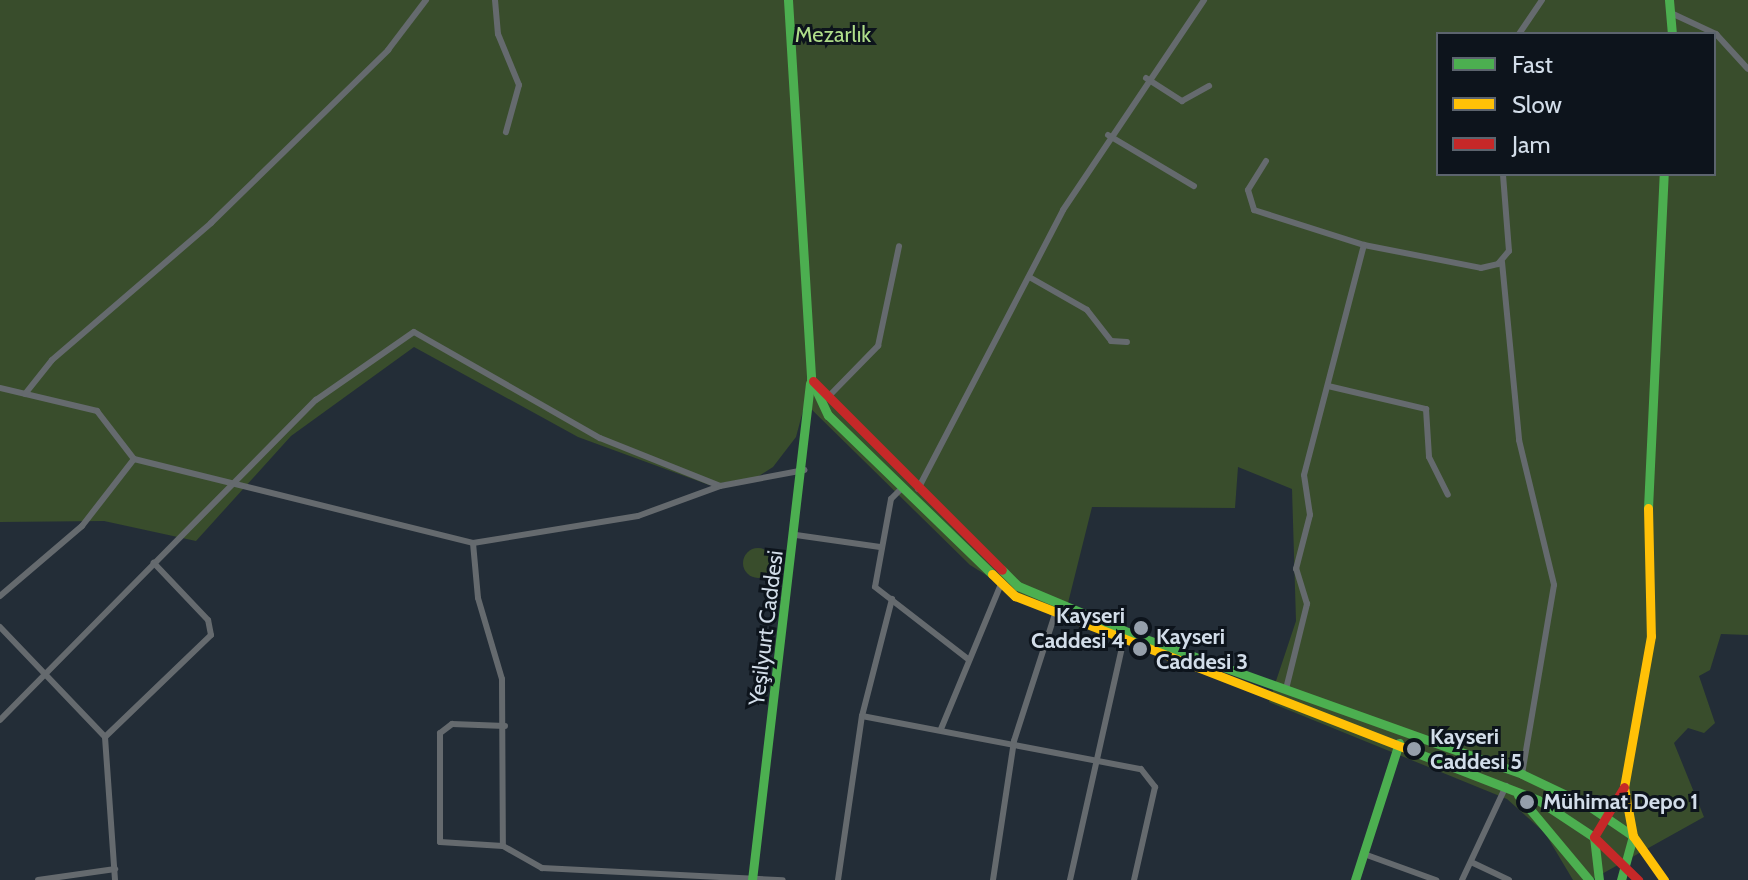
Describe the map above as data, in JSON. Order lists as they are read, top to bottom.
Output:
{
  "streets": {
    "street": ["Yeşilyurt Caddesi"]
  },
  "parks": ["Mezarlık"],
  "places": [
    "Kayseri Caddesi 4",
    "Kayseri Caddesi 3",
    "Kayseri Caddesi 5",
    "Mühimat Depo 1"
  ],
  "legend": ["Fast", "Slow", "Jam"]
}
